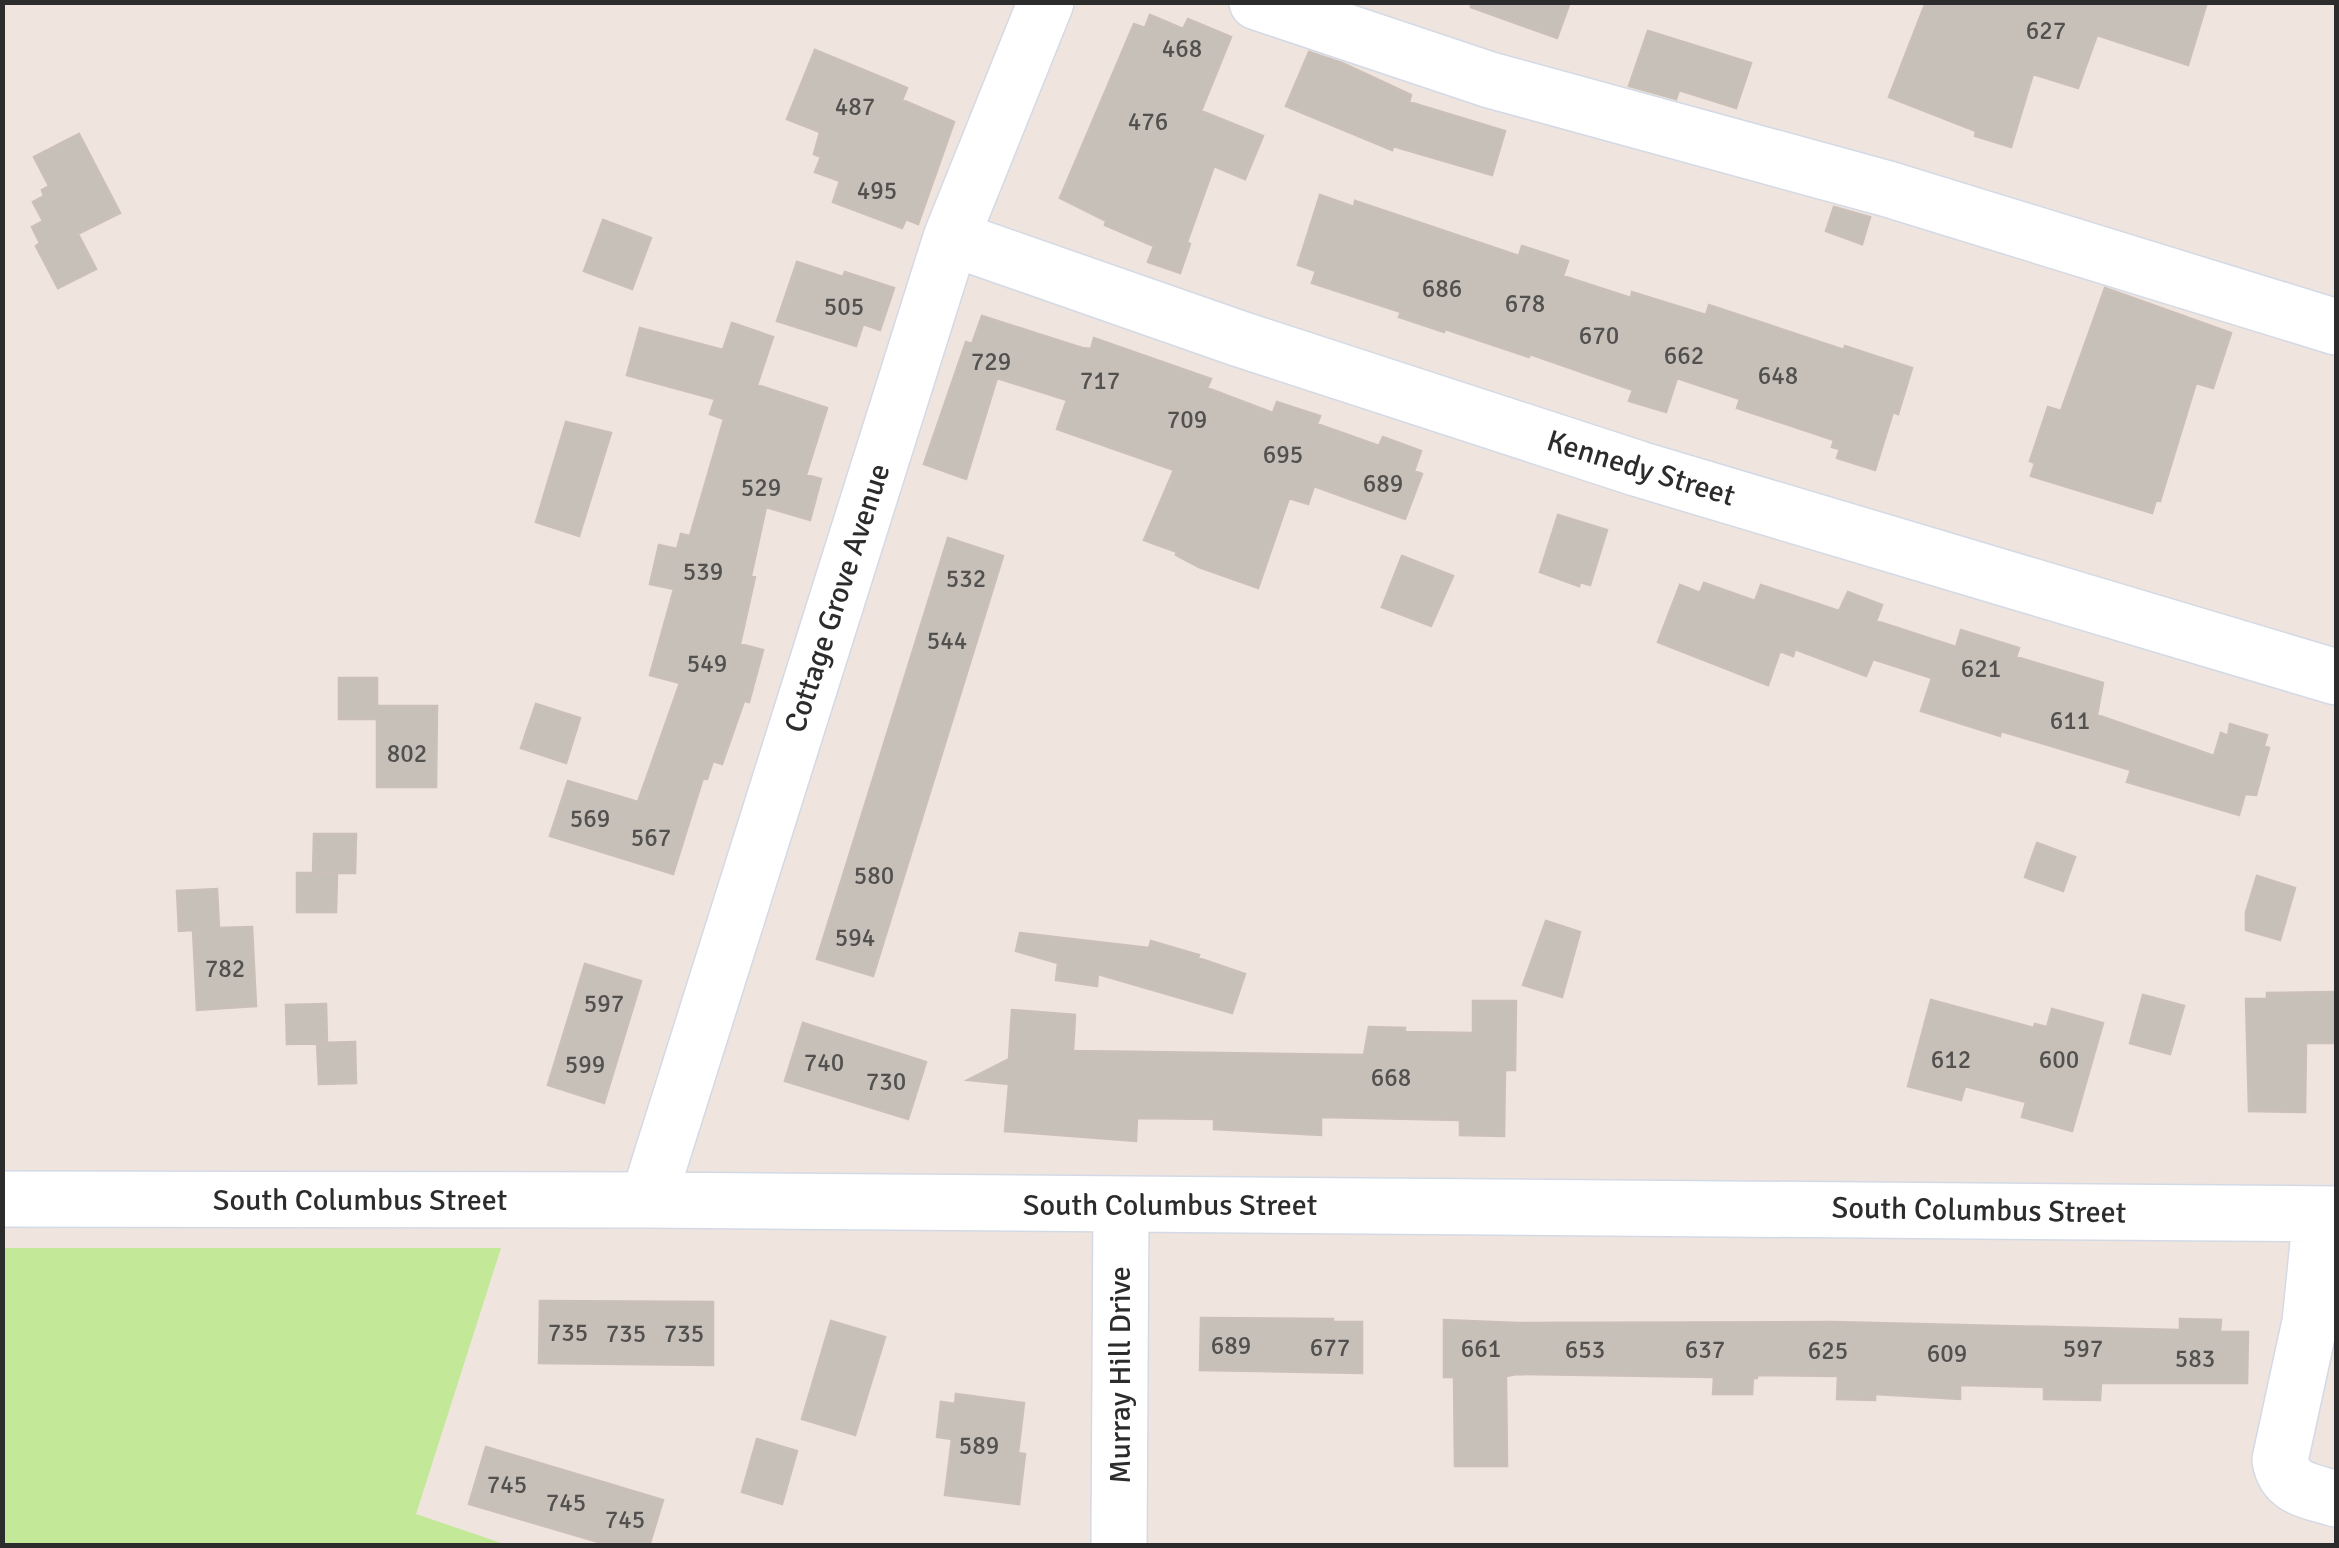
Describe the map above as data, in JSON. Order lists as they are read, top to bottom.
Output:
{
  "streets": {
    "street": [
      "Kennedy Street",
      "Cottage Grove Avenue",
      "South Columbus Street",
      "Murray Hill Drive"
    ]
  },
  "crossings": [
    ["Kennedy Street", "Cottage Grove Avenue"],
    ["Cottage Grove Avenue", "South Columbus Street"],
    ["South Columbus Street", "Murray Hill Drive"]
  ],
  "house_numbers": [
    "627",
    "468",
    "487",
    "476",
    "495",
    "686",
    "678",
    "505",
    "670",
    "662",
    "729",
    "648",
    "717",
    "709",
    "695",
    "689",
    "529",
    "539",
    "532",
    "544",
    "549",
    "621",
    "611",
    "802",
    "569",
    "567",
    "580",
    "594",
    "782",
    "597",
    "612",
    "600",
    "740",
    "599",
    "668",
    "730",
    "735",
    "735",
    "735",
    "689",
    "677",
    "661",
    "597",
    "653",
    "637",
    "625",
    "609",
    "583",
    "589",
    "745",
    "745",
    "745"
  ]
}
